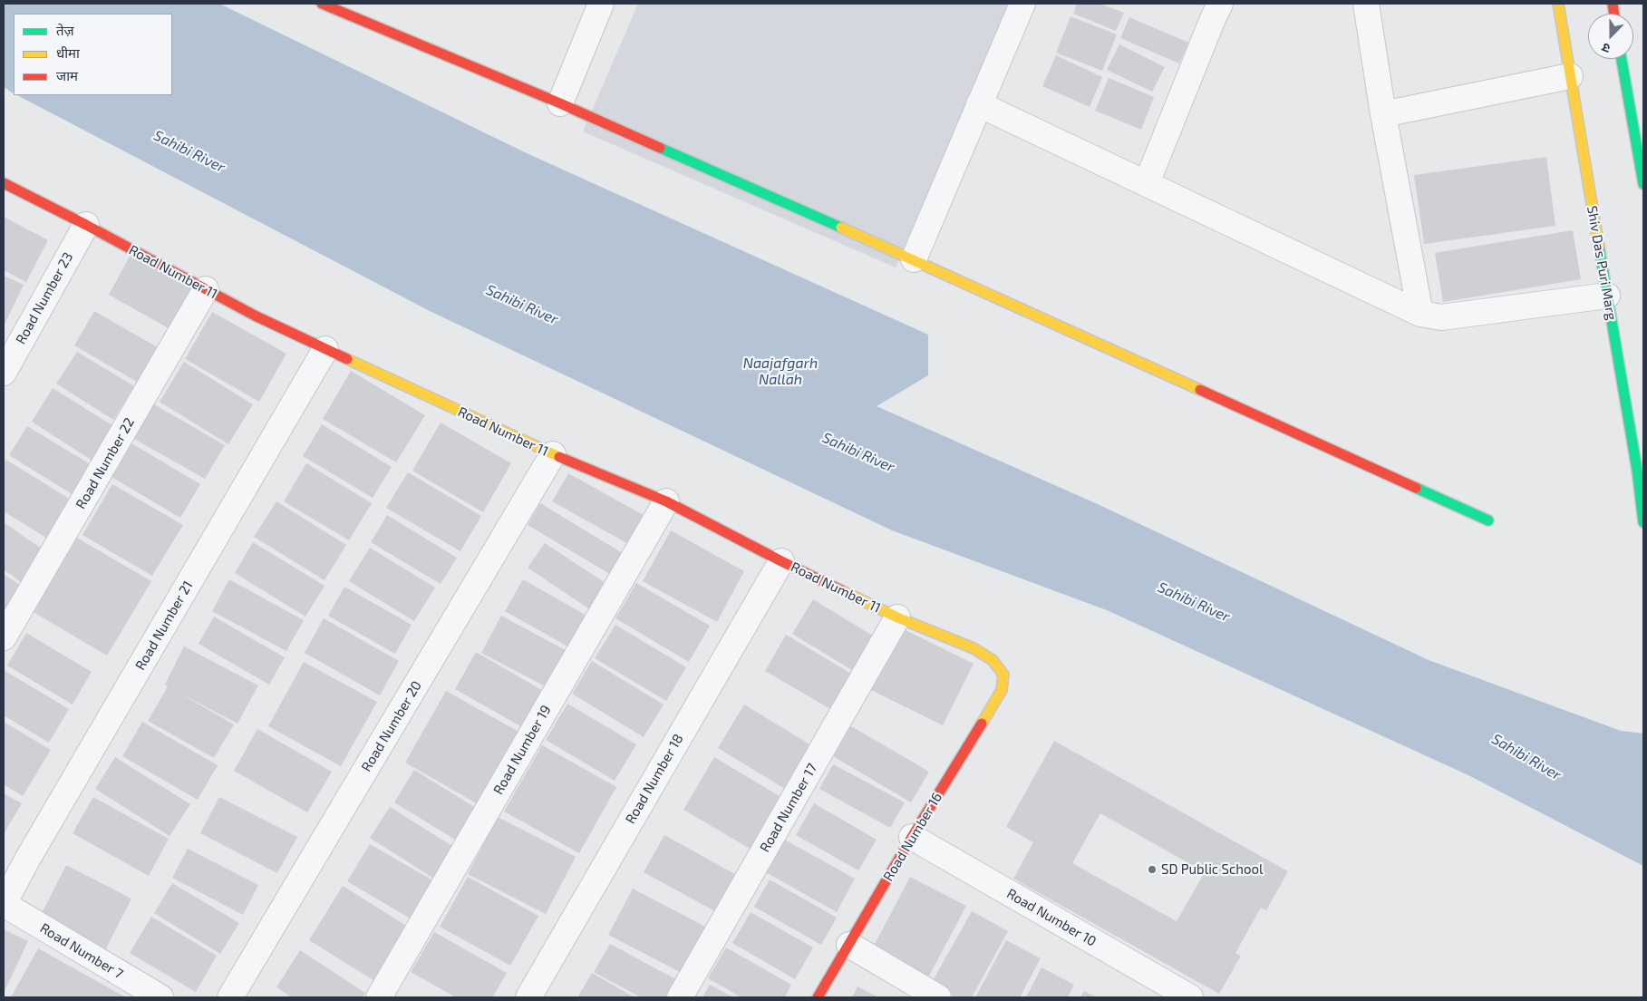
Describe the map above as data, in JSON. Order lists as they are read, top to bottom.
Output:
{
  "streets": {
    "street": [
      "Shiv Das Puri Marg",
      "Road Number 11",
      "Road Number 23",
      "Road Number 22",
      "Road Number 21",
      "Road Number 20",
      "Road Number 19",
      "Road Number 18",
      "Road Number 17",
      "Road Number 16",
      "Road Number 10",
      "Road Number 7"
    ]
  },
  "crossings": [
    ["Road Number 11", "Road Number 23"],
    ["Road Number 11", "Road Number 22"],
    ["Road Number 11", "Road Number 21"],
    ["Road Number 11", "Road Number 20"],
    ["Road Number 11", "Road Number 19"],
    ["Road Number 11", "Road Number 18"],
    ["Road Number 11", "Road Number 17"],
    ["Road Number 11", "Road Number 16"],
    ["Road Number 21", "Road Number 7"],
    ["Road Number 16", "Road Number 10"]
  ],
  "water": ["Sahibi River", "Naajafgarh Nallah"],
  "places": ["SD Public School"],
  "legend": ["तेज़", "धीमा", "जाम"],
  "north": "bottom"
}
